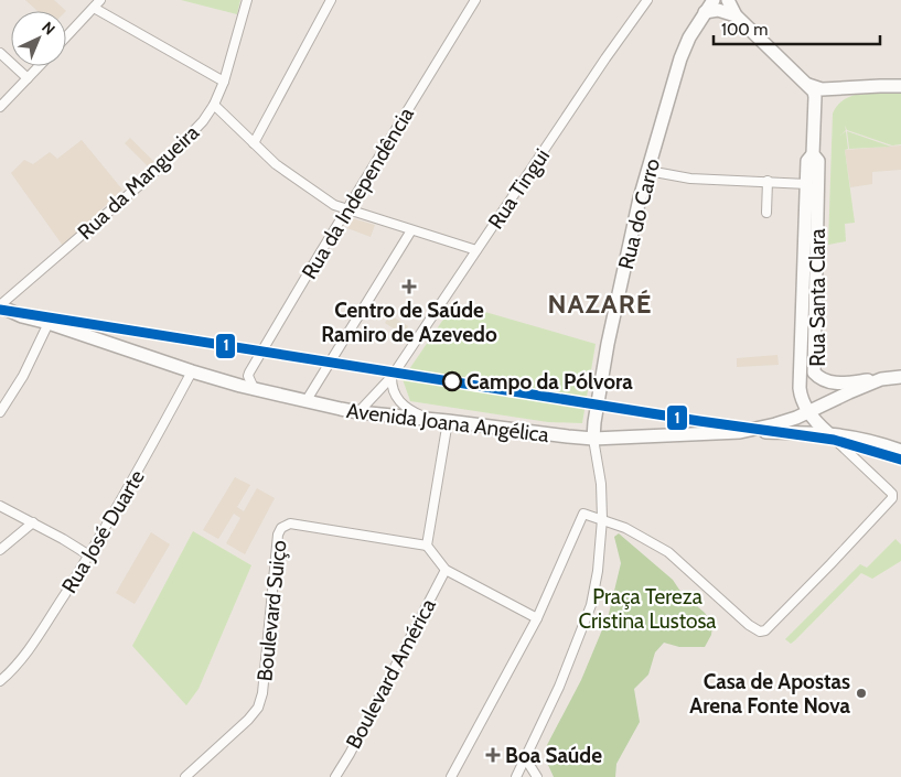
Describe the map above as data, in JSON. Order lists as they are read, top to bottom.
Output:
{
  "streets": {
    "street": [
      "Rua da Mangueira",
      "Rua Tingui",
      "Rua da Independência",
      "Rua do Carro",
      "Rua Santa Clara",
      "Avenida Joana Angélica",
      "Rua José Duarte",
      "Boulevard Suiço",
      "Boulevard América"
    ]
  },
  "crossings": [
    ["Rua da Mangueira", "Avenida Joana Angélica"],
    ["Rua Tingui", "Avenida Joana Angélica"],
    ["Rua da Independência", "Avenida Joana Angélica"],
    ["Rua do Carro", "Avenida Joana Angélica"],
    ["Rua Santa Clara", "Avenida Joana Angélica"],
    ["Avenida Joana Angélica", "Rua José Duarte"]
  ],
  "districts": ["NAZARÉ"],
  "parks": ["Praça Tereza Cristina Lustosa"],
  "places": {
    "health": ["Centro de Saúde Ramiro de Azevedo", "Boa Saúde"],
    "other": ["Campo da Pólvora", "Casa de Apostas Arena Fonte Nova"]
  },
  "lines": ["transit line 1"],
  "scale_bar": "100 m",
  "north": "top right"
}
